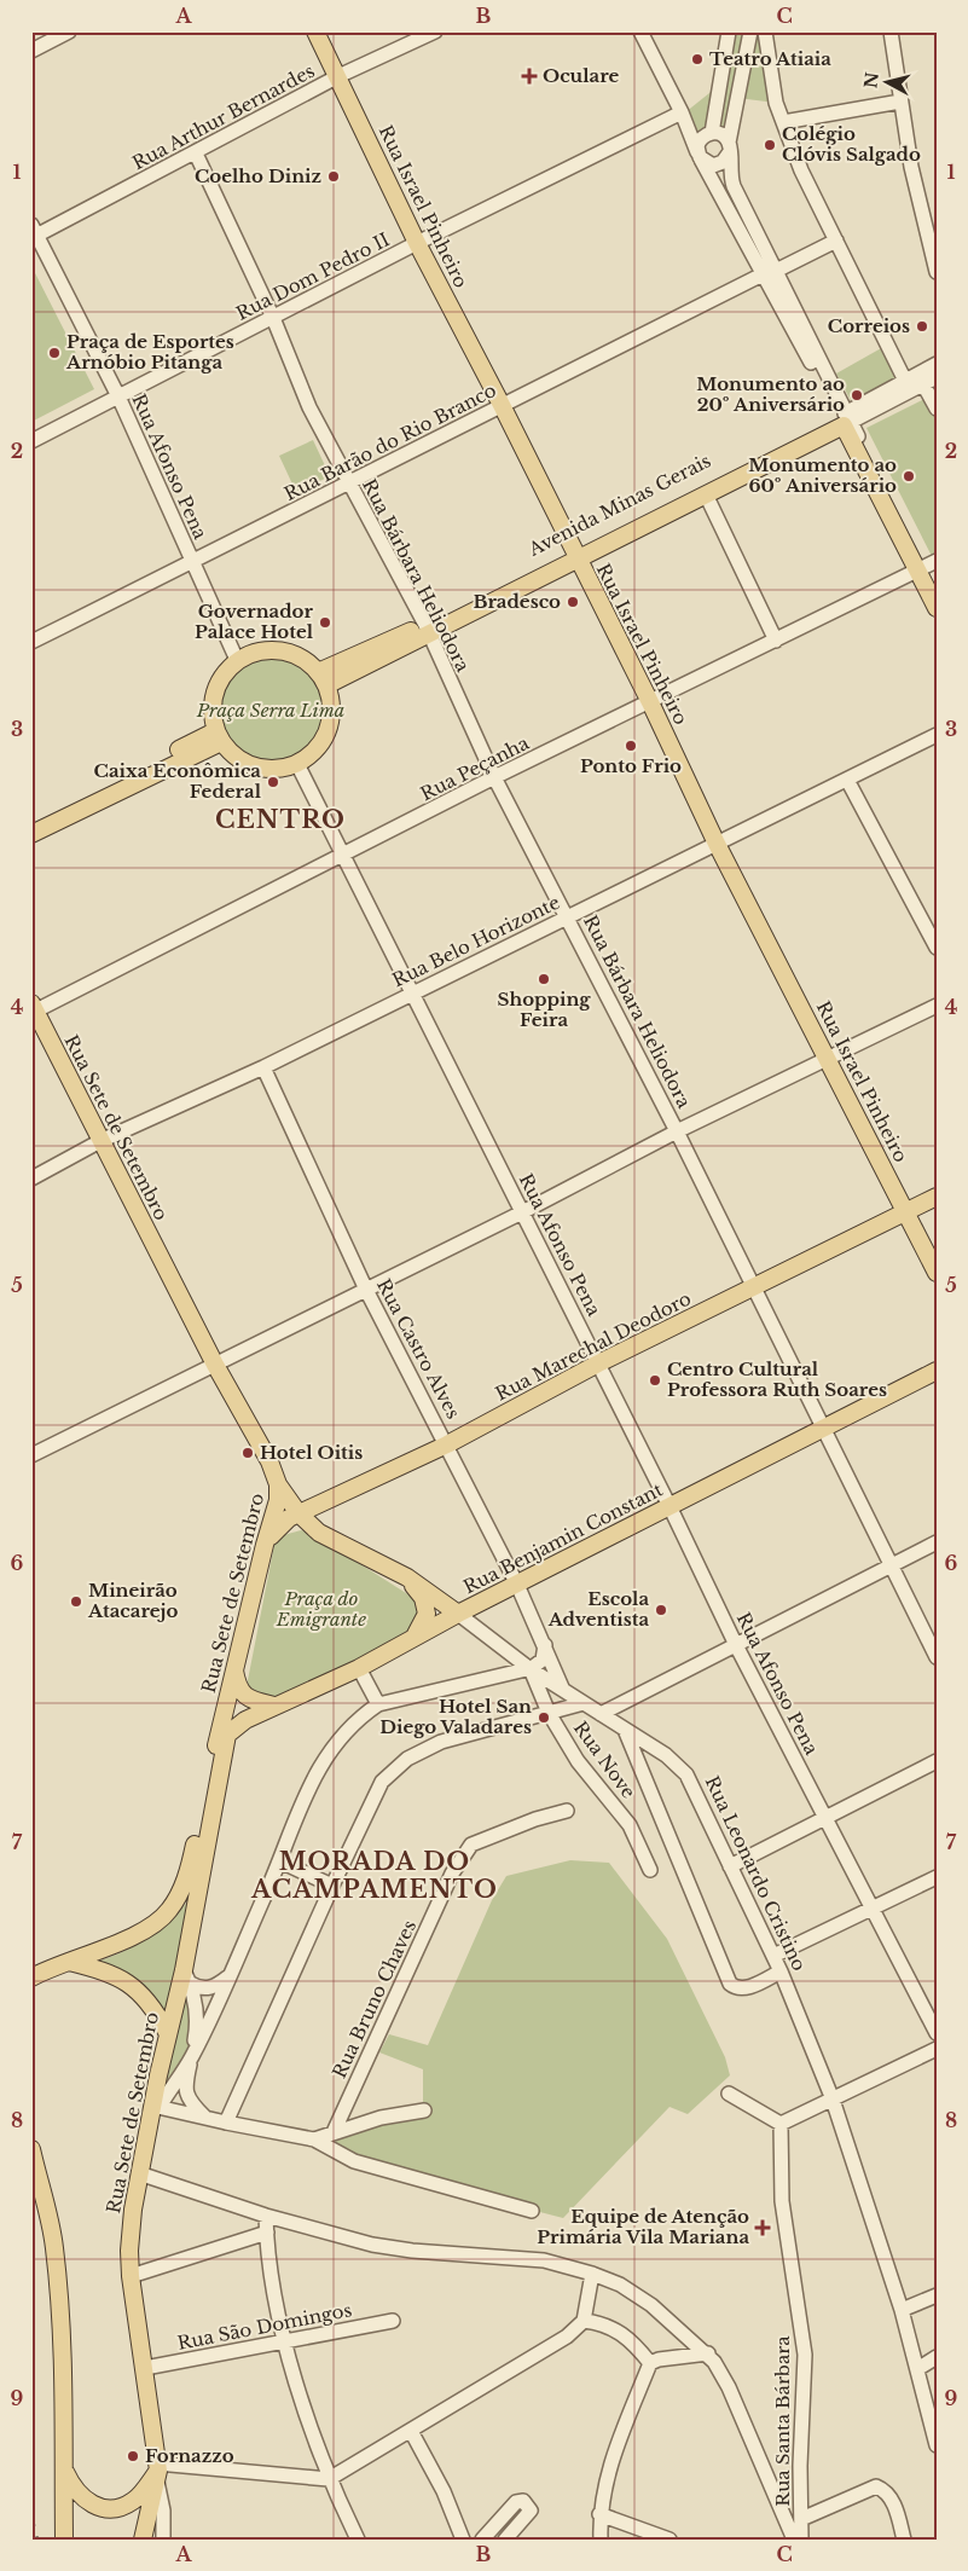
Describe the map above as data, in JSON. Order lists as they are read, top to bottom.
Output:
{
  "streets": {
    "main road": [
      "Rua Israel Pinheiro",
      "Avenida Minas Gerais",
      "Rua Sete de Setembro",
      "Rua Marechal Deodoro",
      "Rua Benjamin Constant",
      "Rua Leonardo Cristino"
    ],
    "street": [
      "Rua Arthur Bernardes",
      "Rua Dom Pedro II",
      "Rua Barão do Rio Branco",
      "Rua Afonso Pena",
      "Rua Bárbara Heliodora",
      "Rua Peçanha",
      "Rua Belo Horizonte",
      "Rua Castro Alves",
      "Rua Nove",
      "Rua Bruno Chaves",
      "Rua São Domingos",
      "Rua Santa Bárbara"
    ]
  },
  "crossings": [
    ["Rua Arthur Bernardes", "Rua Israel Pinheiro"],
    ["Rua Arthur Bernardes", "Rua Afonso Pena"],
    ["Rua Arthur Bernardes", "Rua Bárbara Heliodora"],
    ["Rua Israel Pinheiro", "Rua Dom Pedro II"],
    ["Rua Israel Pinheiro", "Rua Barão do Rio Branco"],
    ["Rua Israel Pinheiro", "Avenida Minas Gerais"],
    ["Rua Israel Pinheiro", "Rua Peçanha"],
    ["Rua Israel Pinheiro", "Rua Belo Horizonte"],
    ["Rua Israel Pinheiro", "Rua Marechal Deodoro"],
    ["Rua Dom Pedro II", "Rua Afonso Pena"],
    ["Rua Dom Pedro II", "Rua Bárbara Heliodora"],
    ["Rua Barão do Rio Branco", "Rua Afonso Pena"],
    ["Rua Barão do Rio Branco", "Rua Bárbara Heliodora"],
    ["Rua Afonso Pena", "Avenida Minas Gerais"],
    ["Rua Afonso Pena", "Rua Peçanha"],
    ["Rua Afonso Pena", "Rua Belo Horizonte"],
    ["Rua Afonso Pena", "Rua Marechal Deodoro"],
    ["Rua Afonso Pena", "Rua Benjamin Constant"],
    ["Avenida Minas Gerais", "Rua Bárbara Heliodora"],
    ["Rua Bárbara Heliodora", "Rua Peçanha"],
    ["Rua Bárbara Heliodora", "Rua Belo Horizonte"],
    ["Rua Bárbara Heliodora", "Rua Marechal Deodoro"],
    ["Rua Bárbara Heliodora", "Rua Benjamin Constant"],
    ["Rua Peçanha", "Rua Sete de Setembro"],
    ["Rua Belo Horizonte", "Rua Sete de Setembro"],
    ["Rua Belo Horizonte", "Rua Castro Alves"],
    ["Rua Sete de Setembro", "Rua Benjamin Constant"],
    ["Rua Sete de Setembro", "Rua São Domingos"],
    ["Rua Marechal Deodoro", "Rua Castro Alves"],
    ["Rua Marechal Deodoro", "Rua Leonardo Cristino"],
    ["Rua Castro Alves", "Rua Benjamin Constant"],
    ["Rua Castro Alves", "Rua Leonardo Cristino"],
    ["Rua Benjamin Constant", "Rua Leonardo Cristino"],
    ["Rua Nove", "Rua Leonardo Cristino"]
  ],
  "districts": ["CENTRO", "MORADA DO ACAMPAMENTO"],
  "parks": ["Praça Serra Lima", "Praça do Emigrante"],
  "places": {
    "other": [
      "Teatro Atiaia",
      "Colégio Clóvis Salgado",
      "Coelho Diniz",
      "Correios",
      "Praça de Esportes Arnóbio Pitanga",
      "Monumento ao 20º Aniversário",
      "Monumento ao 60º Aniversário",
      "Bradesco",
      "Governador Palace Hotel",
      "Ponto Frio",
      "Caixa Econômica Federal",
      "Shopping Feira",
      "Centro Cultural Professora Ruth Soares",
      "Hotel Oitis",
      "Mineirão Atacarejo",
      "Escola Adventista",
      "Hotel San Diego Valadares",
      "Fornazzo"
    ],
    "health": ["Oculare", "Equipe de Atenção Primária Vila Mariana"]
  },
  "north": "left",
  "grid": {
    "columns": ["A", "B", "C"],
    "rows": [
      "1",
      "2",
      "3",
      "4",
      "5",
      "6",
      "7",
      "8",
      "9"
    ]
  }
}
